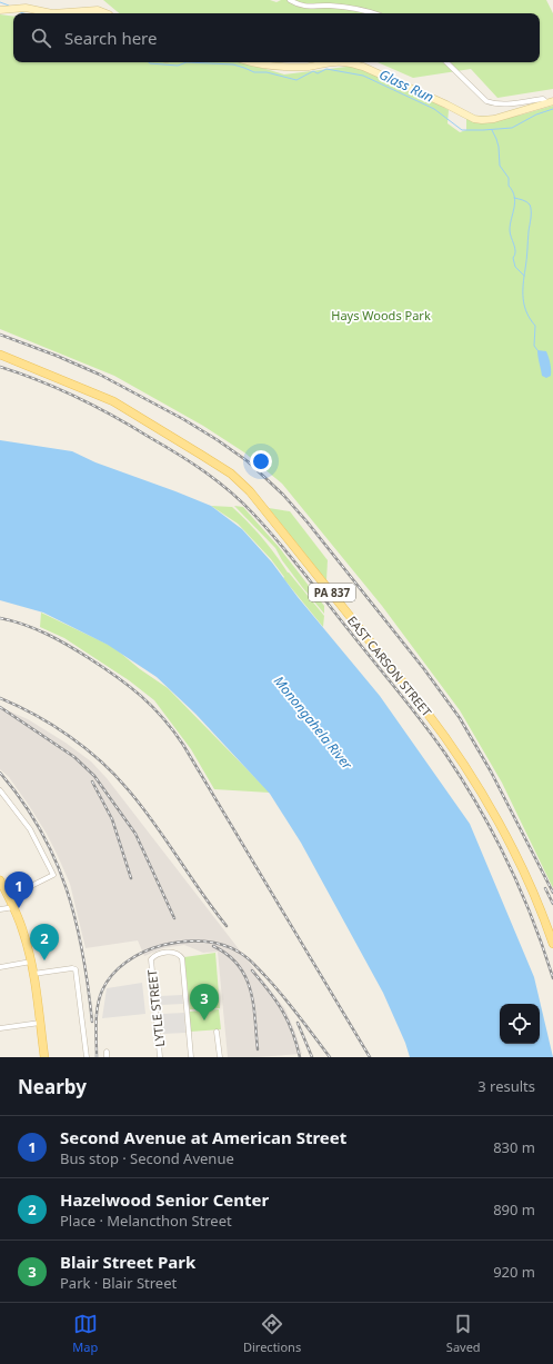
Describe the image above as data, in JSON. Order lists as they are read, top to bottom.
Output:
{
  "streets": {
    "main road": ["PA 837", "EAST CARSON STREET"],
    "street": ["LYTLE STREET"]
  },
  "water": ["Glass Run", "Monongahela River"],
  "parks": ["Hays Woods Park"],
  "page": {
    "search": "Search here",
    "pins": ["1", "2", "3"],
    "heading": ["Nearby", "3 results"],
    "list": [
      {
        "mark": "1",
        "name": "Second Avenue at American Street",
        "note": "Bus stop · Second Avenue",
        "value": "830 m"
      },
      {
        "mark": "2",
        "name": "Hazelwood Senior Center",
        "note": "Place · Melancthon Street",
        "value": "890 m"
      },
      {
        "mark": "3",
        "name": "Blair Street Park",
        "note": "Park · Blair Street",
        "value": "920 m"
      }
    ],
    "nav": ["Map", "Directions", "Saved"]
  }
}
